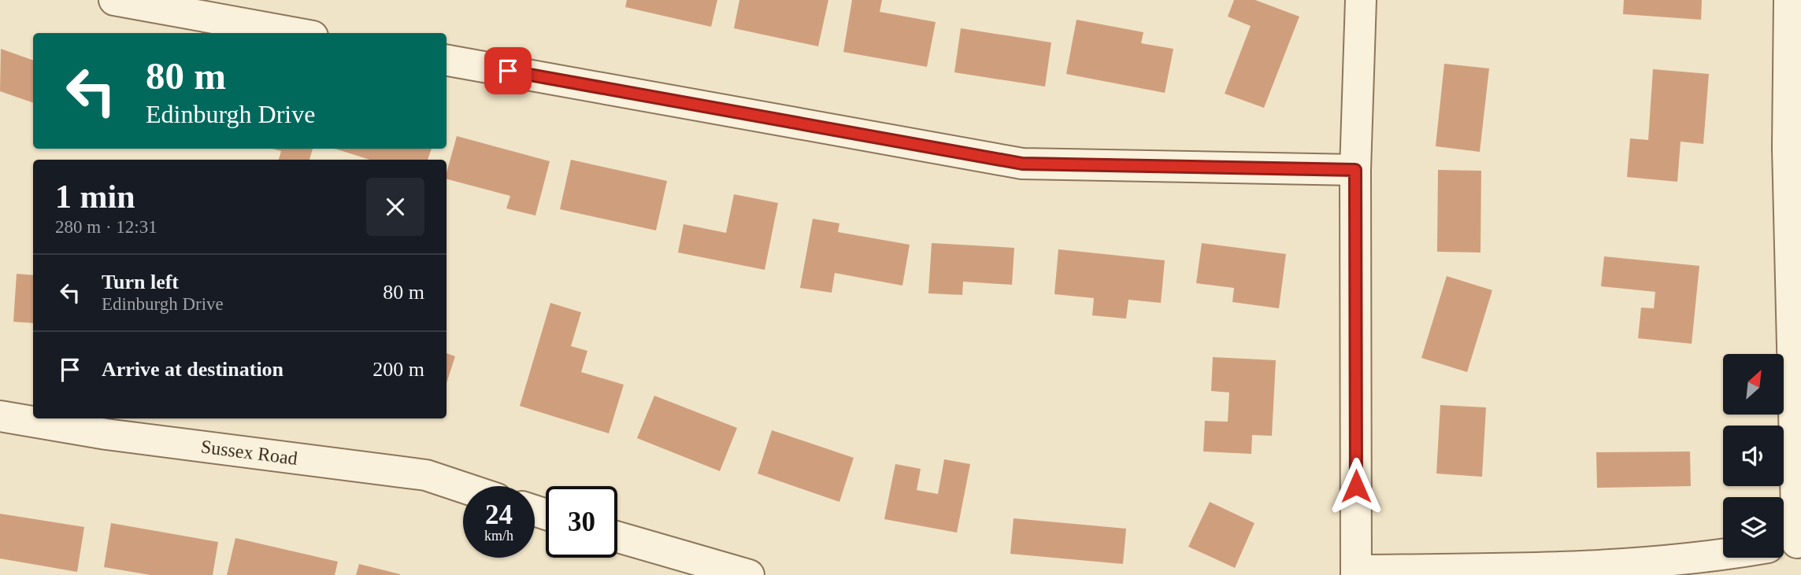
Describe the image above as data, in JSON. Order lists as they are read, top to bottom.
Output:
{
  "streets": {
    "street": ["Sussex Road"]
  },
  "north": "top right",
  "page": {
    "turn": ["80 m", "Edinburgh Drive"],
    "heading": ["1 min", "280 m · 12:31"],
    "list": [
      {
        "name": "Turn left",
        "note": "Edinburgh Drive",
        "value": "80 m"
      },
      {
        "name": "Arrive at destination",
        "value": "200 m"
      }
    ],
    "speed": "24 km/h",
    "limit": "30"
  }
}
